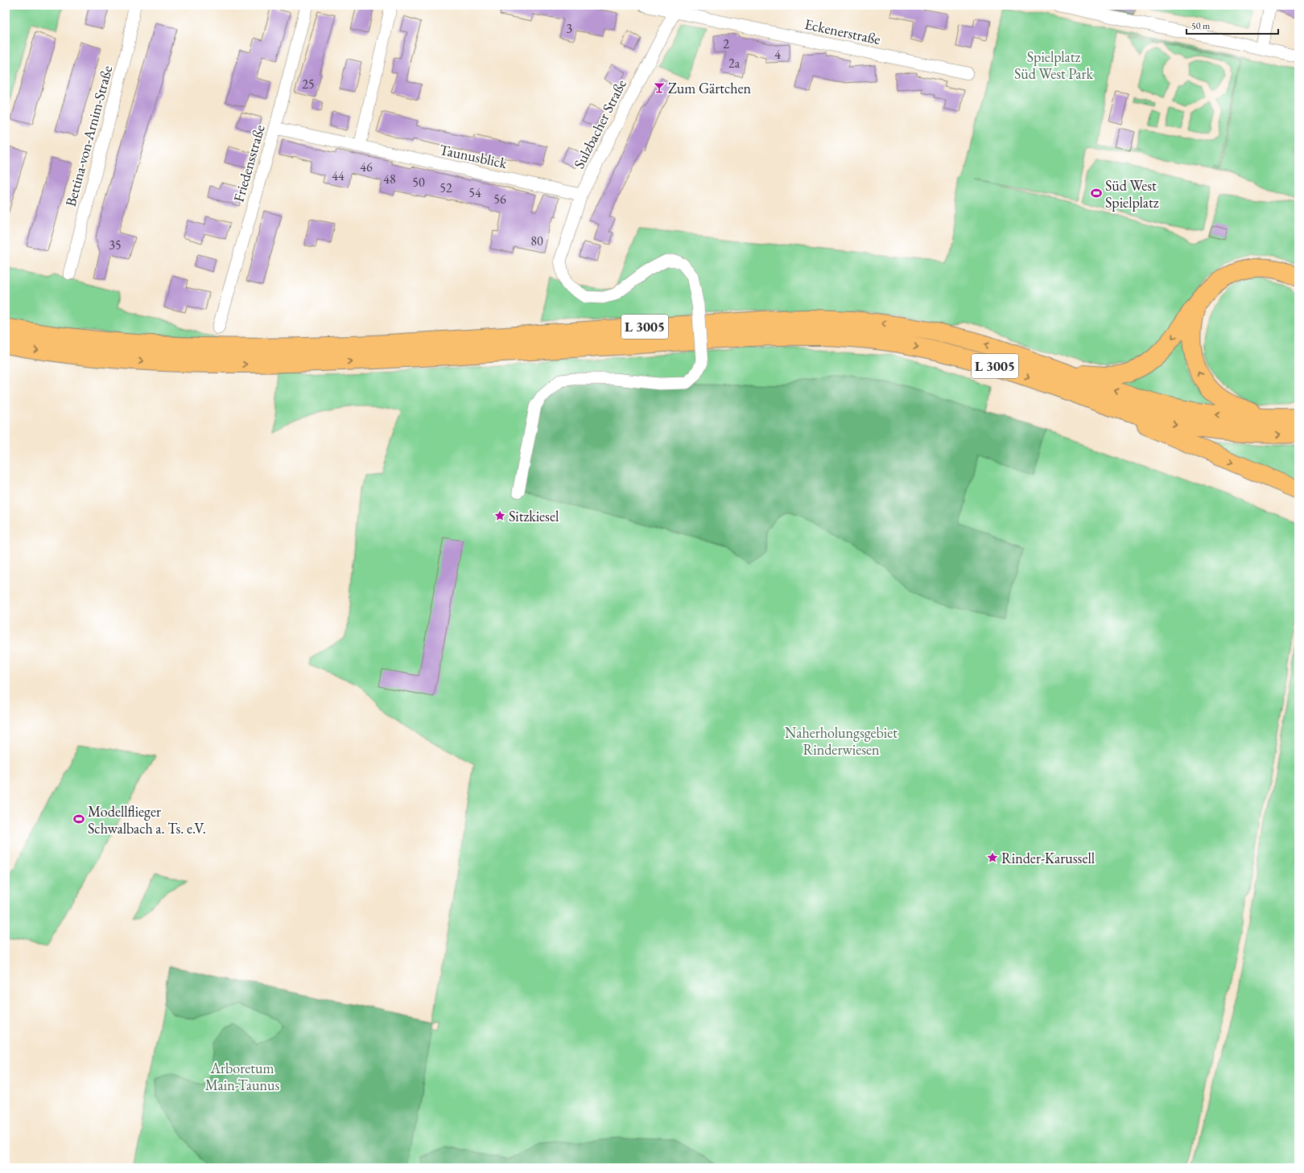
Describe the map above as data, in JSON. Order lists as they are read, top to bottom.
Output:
{
  "streets": {
    "highway": ["L 3005"],
    "street": [
      "Eckenerstraße",
      "Sulzbacher Straße",
      "Bettina-von-Arnim-Straße",
      "Taunusblick",
      "Friedensstraße"
    ]
  },
  "crossings": [
    ["Eckenerstraße", "Sulzbacher Straße"],
    ["Sulzbacher Straße", "Taunusblick"],
    ["Taunusblick", "Friedensstraße"]
  ],
  "parks": ["Spielplatz Süd West Park", "Naherholungsgebiet Rinderwiesen", "Arboretum Main-Taunus"],
  "places": {
    "bar": ["Zum Gärtchen"],
    "sports": ["Süd West Spielplatz", "Modellflieger Schwalbach a. Ts. e.V."],
    "place": ["Sitzkiesel", "Rinder-Karussell"]
  },
  "house_numbers": [
    "3",
    "2",
    "4",
    "2a",
    "25",
    "46",
    "44",
    "48",
    "50",
    "52",
    "54",
    "56",
    "80",
    "35"
  ],
  "scale_bar": "50 m"
}
